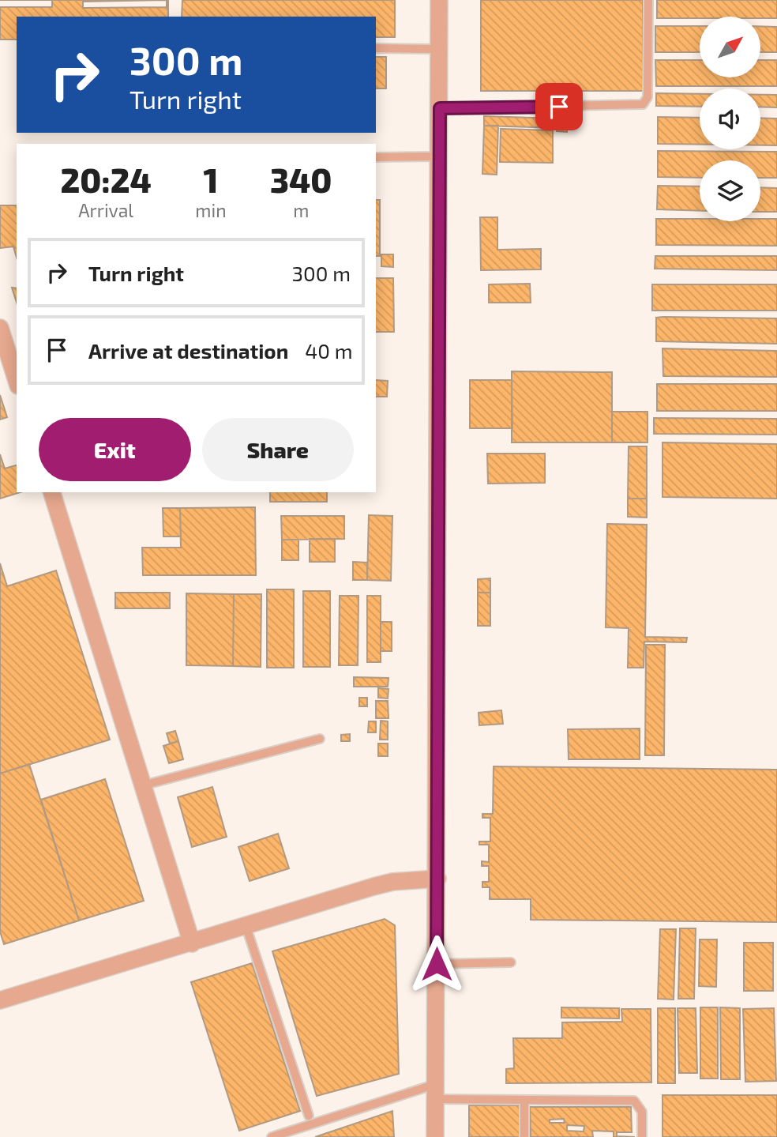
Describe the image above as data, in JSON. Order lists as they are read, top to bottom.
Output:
{
  "north": "top right",
  "page": {
    "turn": ["300 m", "Turn right"],
    "eta": [
      "20:24",
      "Arrival",
      "1",
      "min",
      "340",
      "m"
    ],
    "list": [
      {
        "name": "Turn right",
        "value": "300 m"
      },
      {
        "name": "Arrive at destination",
        "value": "40 m"
      }
    ],
    "buttons": ["Exit", "Share"]
  }
}
